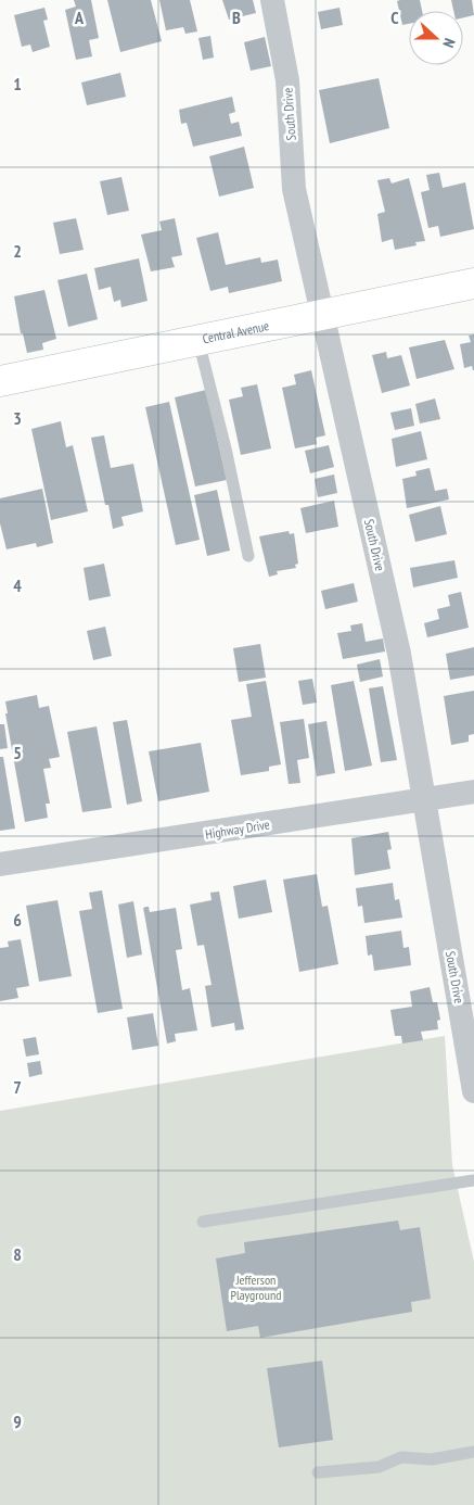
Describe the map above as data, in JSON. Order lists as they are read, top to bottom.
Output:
{
  "streets": {
    "main road": ["Central Avenue"],
    "street": ["South Drive", "Highway Drive"]
  },
  "crossings": [
    ["South Drive", "Central Avenue"],
    ["South Drive", "Highway Drive"]
  ],
  "parks": ["Jefferson Playground"],
  "north": "right",
  "grid": {
    "columns": ["A", "B", "C"],
    "rows": [
      "1",
      "2",
      "3",
      "4",
      "5",
      "6",
      "7",
      "8",
      "9"
    ]
  }
}
